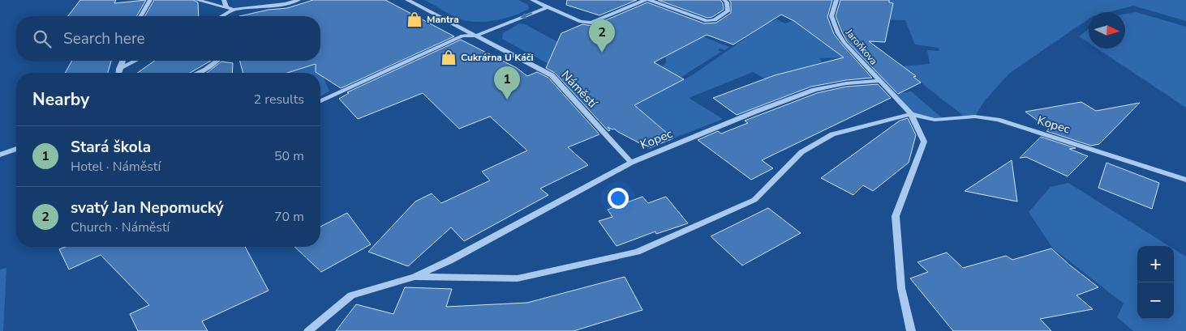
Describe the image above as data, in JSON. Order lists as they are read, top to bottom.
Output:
{
  "streets": {
    "street": ["Jaroňkova", "Náměstí", "Kopec"]
  },
  "crossings": [
    ["Jaroňkova", "Kopec"],
    ["Náměstí", "Kopec"]
  ],
  "places": {
    "shop": ["Mantra", "Cukrárna U Káči"]
  },
  "north": "right",
  "page": {
    "search": "Search here",
    "pins": ["2", "1"],
    "heading": ["Nearby", "2 results"],
    "list": [
      {
        "mark": "1",
        "name": "Stará škola",
        "note": "Hotel · Náměstí",
        "value": "50 m"
      },
      {
        "mark": "2",
        "name": "svatý Jan Nepomucký",
        "note": "Church · Náměstí",
        "value": "70 m"
      }
    ],
    "map_buttons": ["+", "−"]
  }
}
